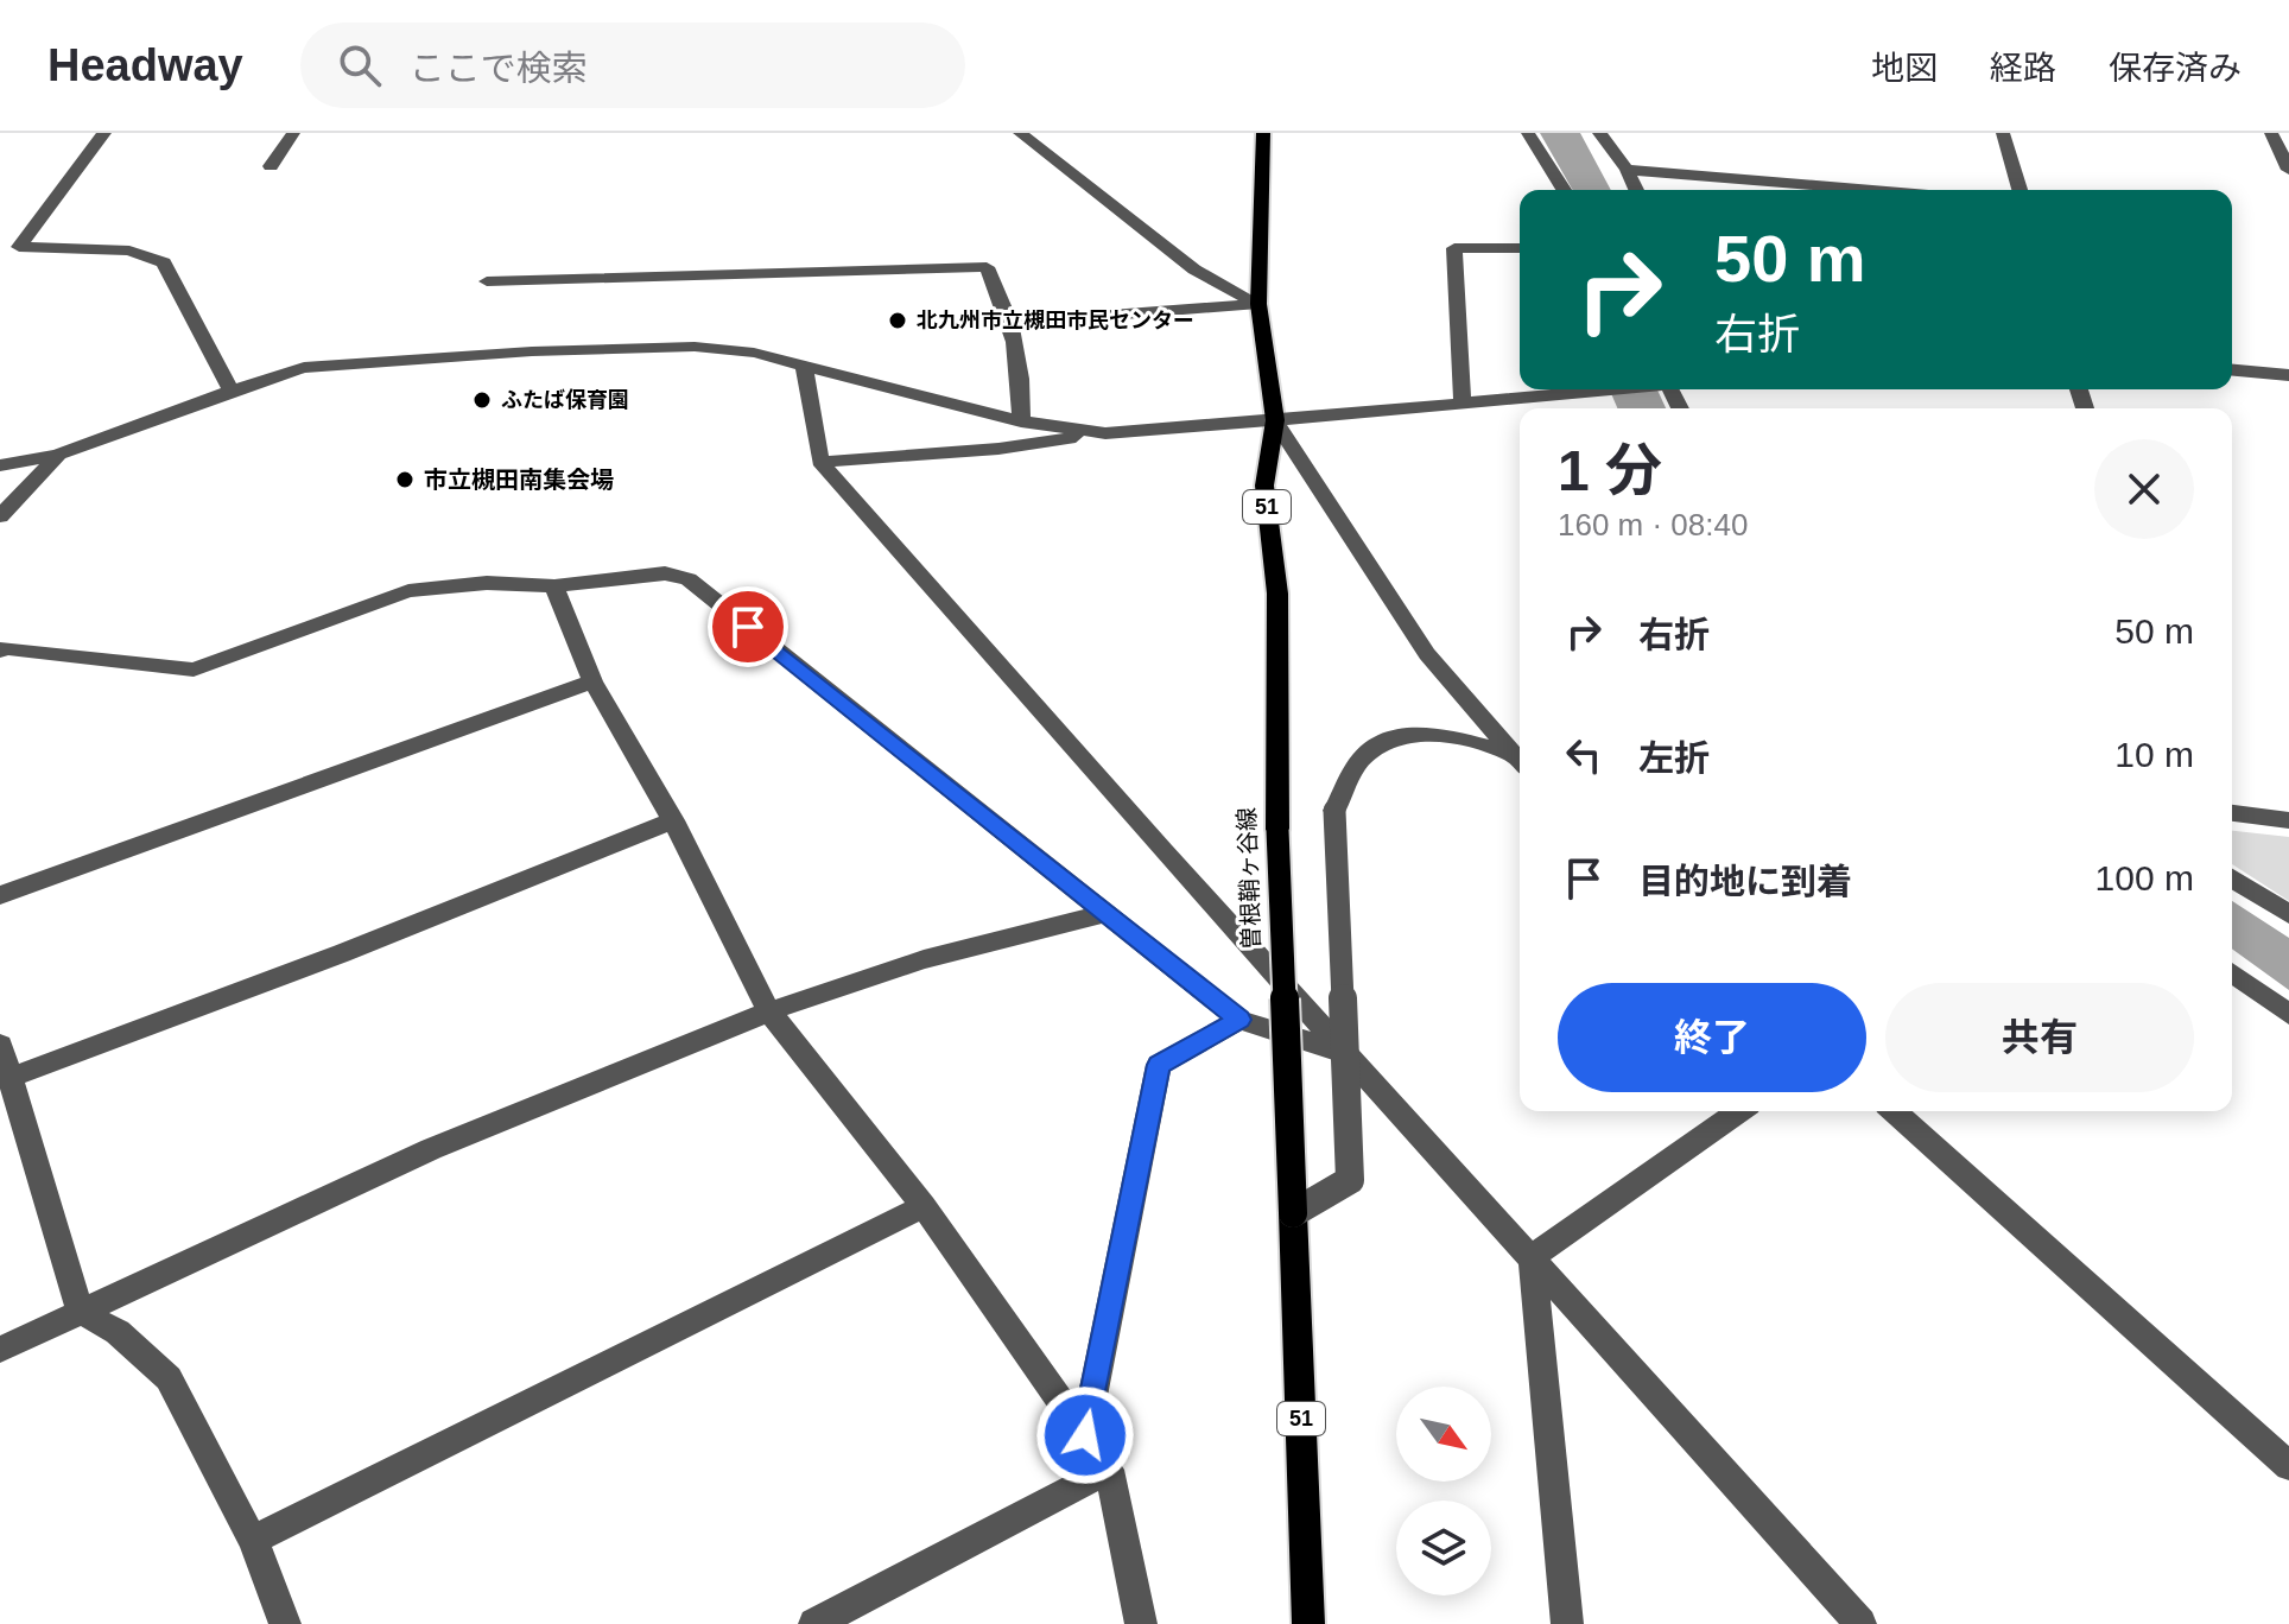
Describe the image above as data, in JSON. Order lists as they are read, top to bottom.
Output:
{
  "streets": {
    "main road": ["51", "曽根鞘ヶ谷線"]
  },
  "places": ["北九州市立槻田市民センター", "ふたば保育園", "市立槻田南集会場"],
  "north": "bottom right",
  "page": {
    "header": "Headway",
    "search": "ここで検索",
    "nav": ["地図", "経路", "保存済み"],
    "turn": ["50 m", "右折"],
    "heading": ["1 分", "160 m · 08:40"],
    "list": [
      {
        "name": "右折",
        "value": "50 m"
      },
      {
        "name": "左折",
        "value": "10 m"
      },
      {
        "name": "目的地に到着",
        "value": "100 m"
      }
    ],
    "buttons": ["終了", "共有"]
  }
}
